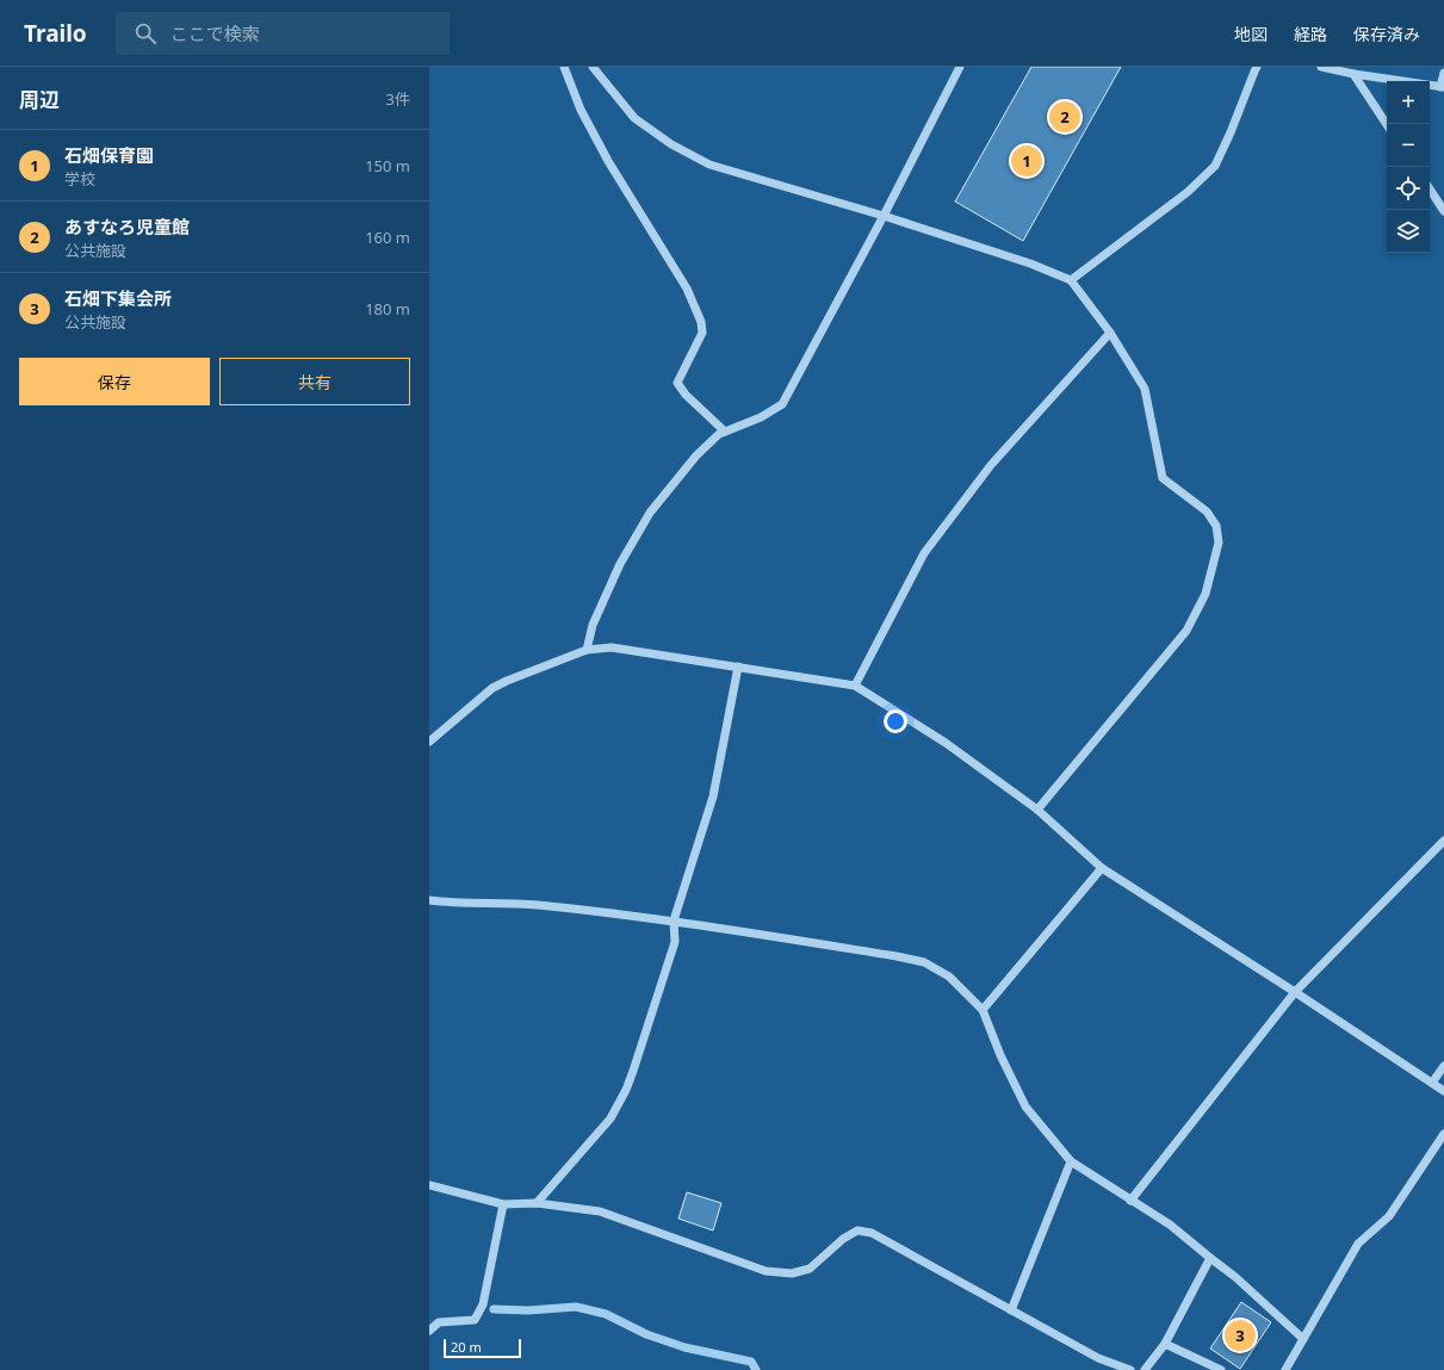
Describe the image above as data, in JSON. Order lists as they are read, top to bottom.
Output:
{
  "scale_bar": "20 m",
  "page": {
    "header": "Trailo",
    "search": "ここで検索",
    "nav": ["地図", "経路", "保存済み"],
    "heading": ["周辺", "3件"],
    "map_buttons": ["+", "−"],
    "pins": ["2", "1", "3"],
    "list": [
      {
        "mark": "1",
        "name": "石畑保育園",
        "note": "学校",
        "value": "150 m"
      },
      {
        "mark": "2",
        "name": "あすなろ児童館",
        "note": "公共施設",
        "value": "160 m"
      },
      {
        "mark": "3",
        "name": "石畑下集会所",
        "note": "公共施設",
        "value": "180 m"
      }
    ],
    "buttons": ["保存", "共有"],
    "scale": "20 m"
  }
}
